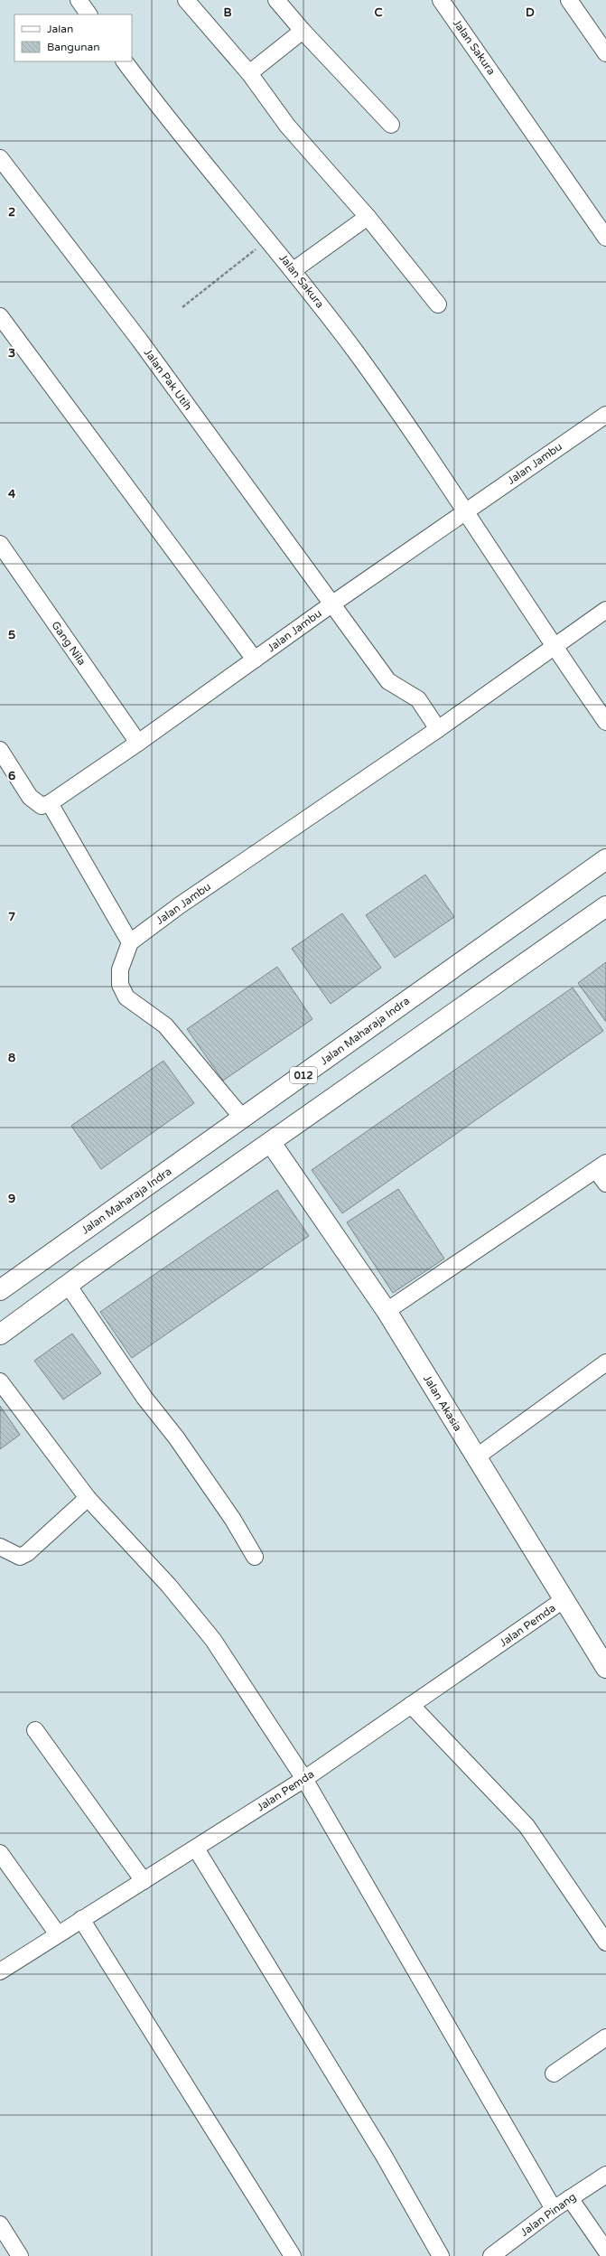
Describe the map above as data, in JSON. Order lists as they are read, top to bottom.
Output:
{
  "streets": {
    "main road": ["Jalan Maharaja Indra", "012", "Jalan Akasia"],
    "street": [
      "Jalan Sakura",
      "Jalan Pak Utih",
      "Jalan Jambu",
      "Gang Nila",
      "Jalan Pemda",
      "Jalan Pinang"
    ]
  },
  "crossings": [
    ["Jalan Sakura", "Jalan Jambu"],
    ["Jalan Pak Utih", "Jalan Jambu"],
    ["Jalan Jambu", "Gang Nila"],
    ["Jalan Akasia", "Jalan Pemda"]
  ],
  "legend": ["Jalan", "Bangunan"],
  "grid": {
    "columns": ["B", "C", "D"],
    "rows": [
      "2",
      "3",
      "4",
      "5",
      "6",
      "7",
      "8",
      "9"
    ]
  }
}
